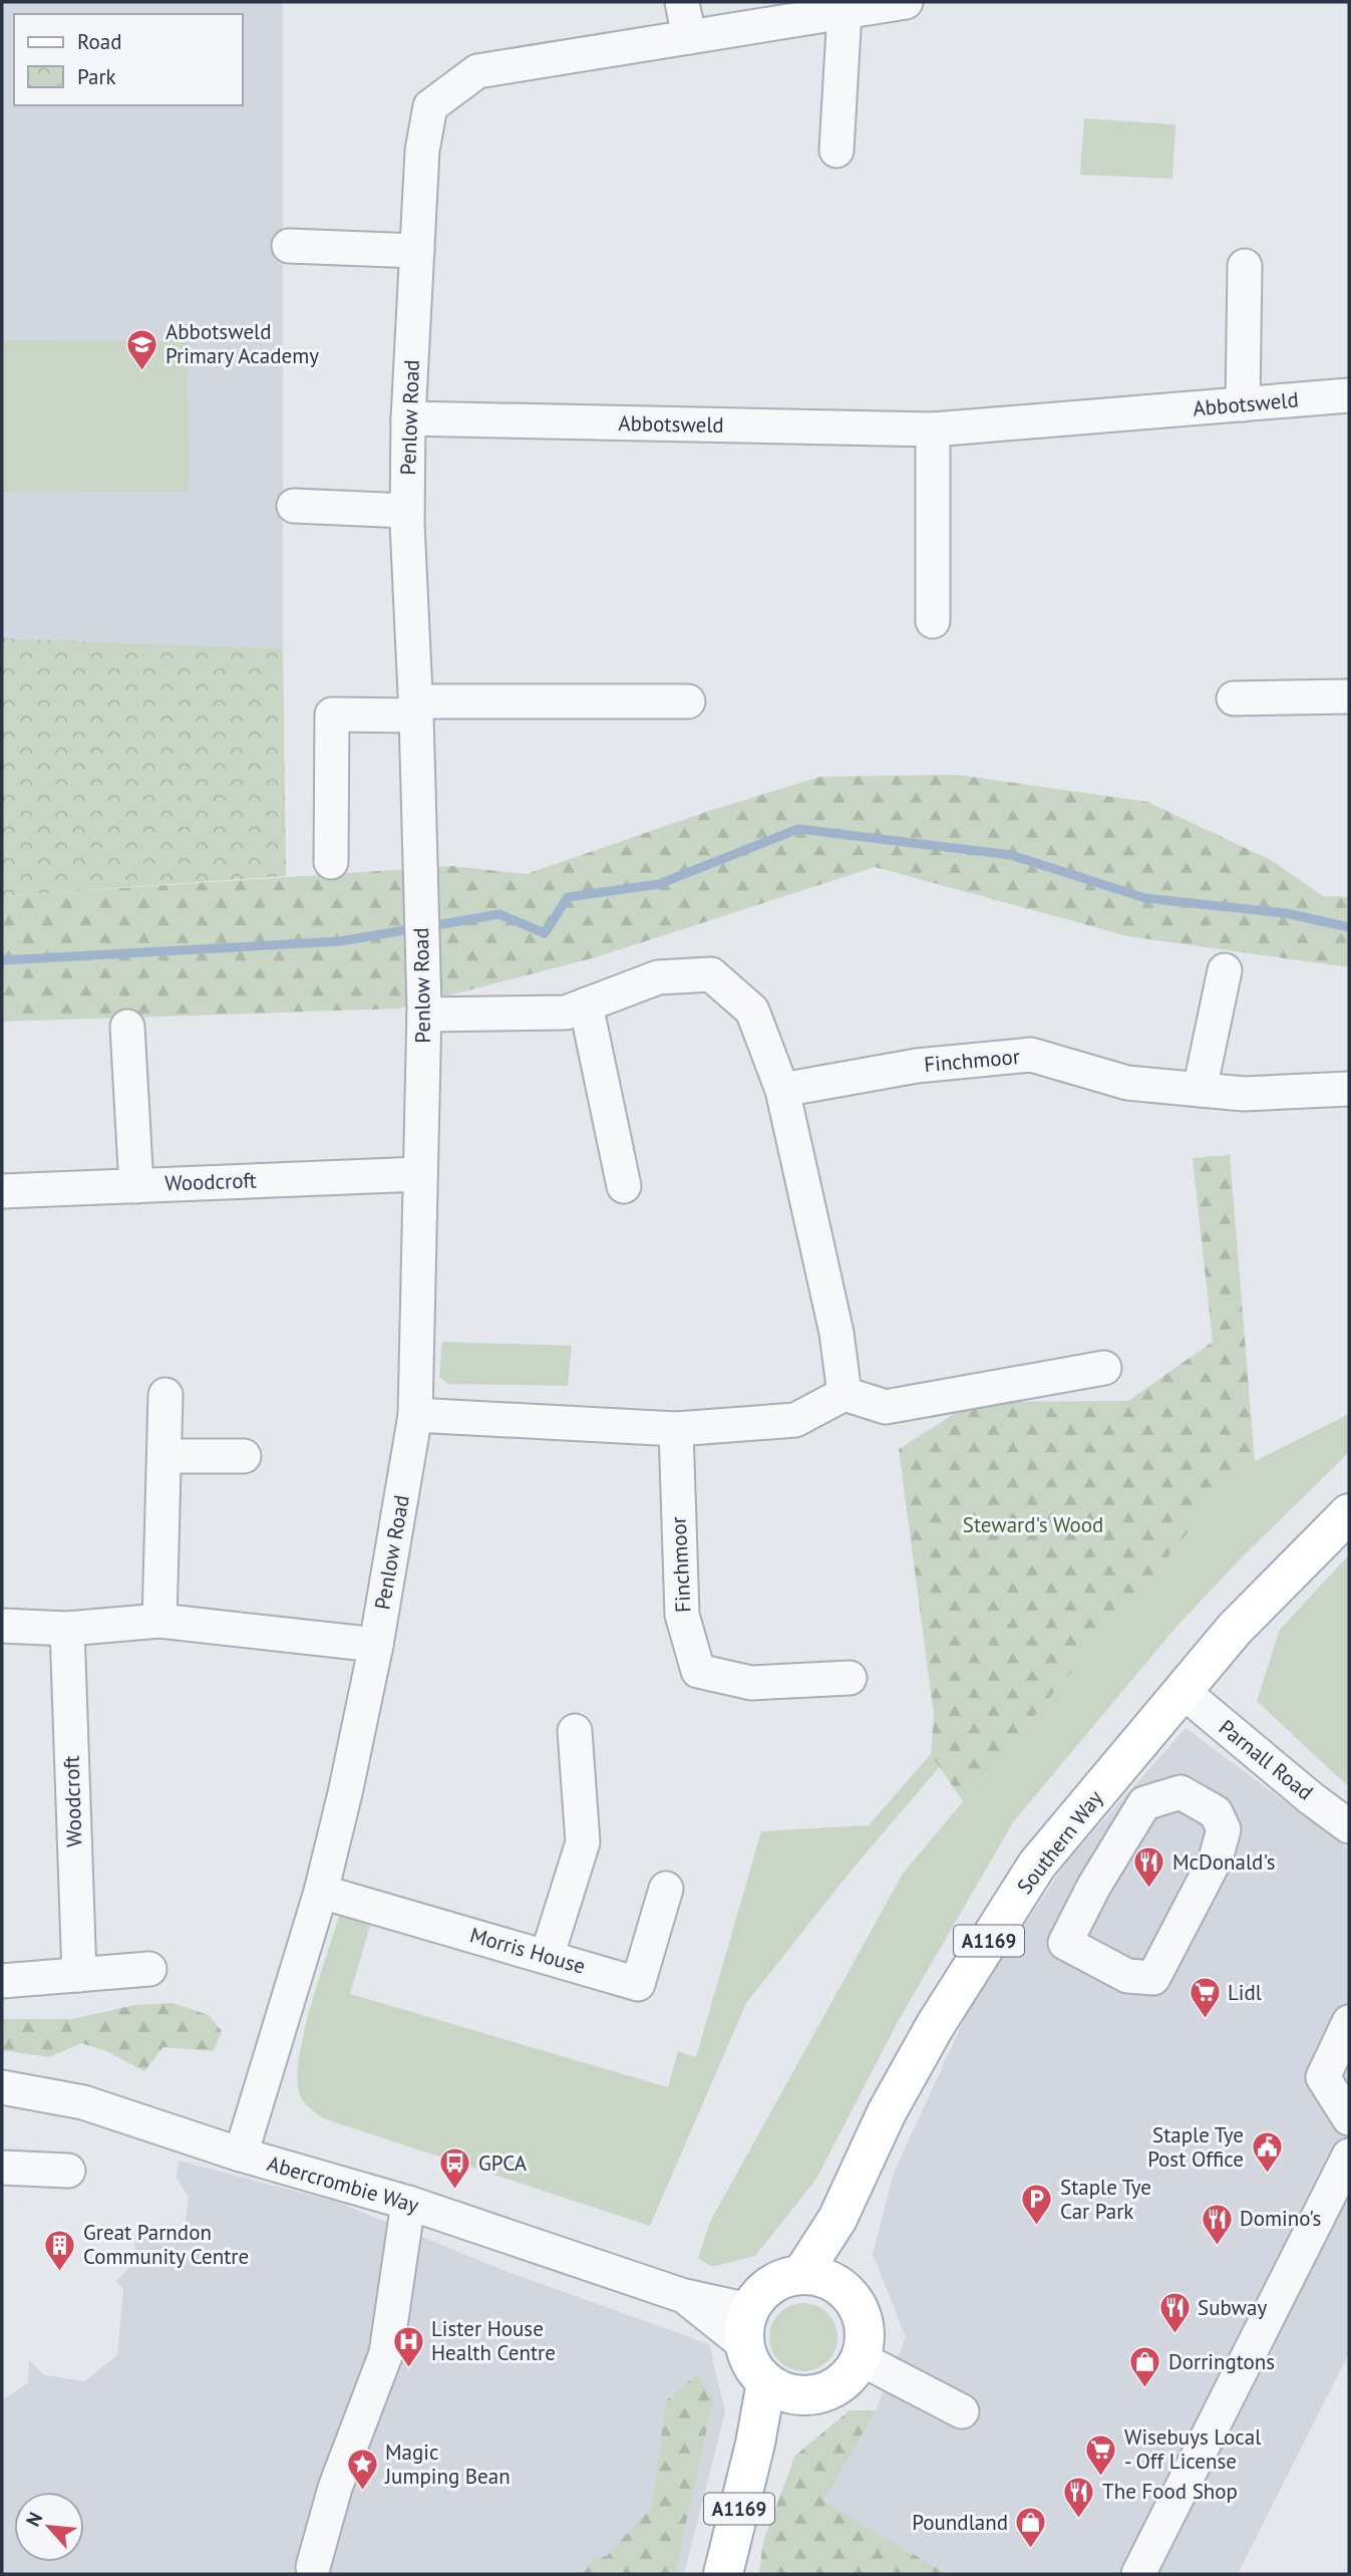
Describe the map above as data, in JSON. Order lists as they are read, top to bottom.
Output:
{
  "streets": {
    "main road": ["Southern Way", "A1169"],
    "street": [
      "Abbotsweld",
      "Penlow Road",
      "Finchmoor",
      "Woodcroft",
      "Parnall Road",
      "Morris House",
      "Abercrombie Way"
    ]
  },
  "crossings": [
    ["Abbotsweld", "Penlow Road"],
    ["Penlow Road", "Woodcroft"],
    ["Penlow Road", "Morris House"],
    ["Penlow Road", "Abercrombie Way"],
    ["Parnall Road", "Southern Way"],
    ["Southern Way", "A1169"],
    ["Southern Way", "Abercrombie Way"],
    ["A1169", "Abercrombie Way"]
  ],
  "parks": ["Steward's Wood"],
  "places": {
    "school or university": ["Abbotsweld Primary Academy"],
    "restaurant": [
      "McDonald's",
      "Domino's",
      "Subway",
      "The Food Shop"
    ],
    "supermarket": ["Lidl", "Wisebuys Local - Off License"],
    "public building": ["Staple Tye Post Office"],
    "bus stop": ["GPCA"],
    "parking": ["Staple Tye Car Park"],
    "building": ["Great Parndon Community Centre"],
    "hospital": ["Lister House Health Centre"],
    "shop": ["Dorringtons", "Poundland"],
    "place": ["Magic Jumping Bean"]
  },
  "legend": ["Road", "Park"],
  "north": "top left"
}
